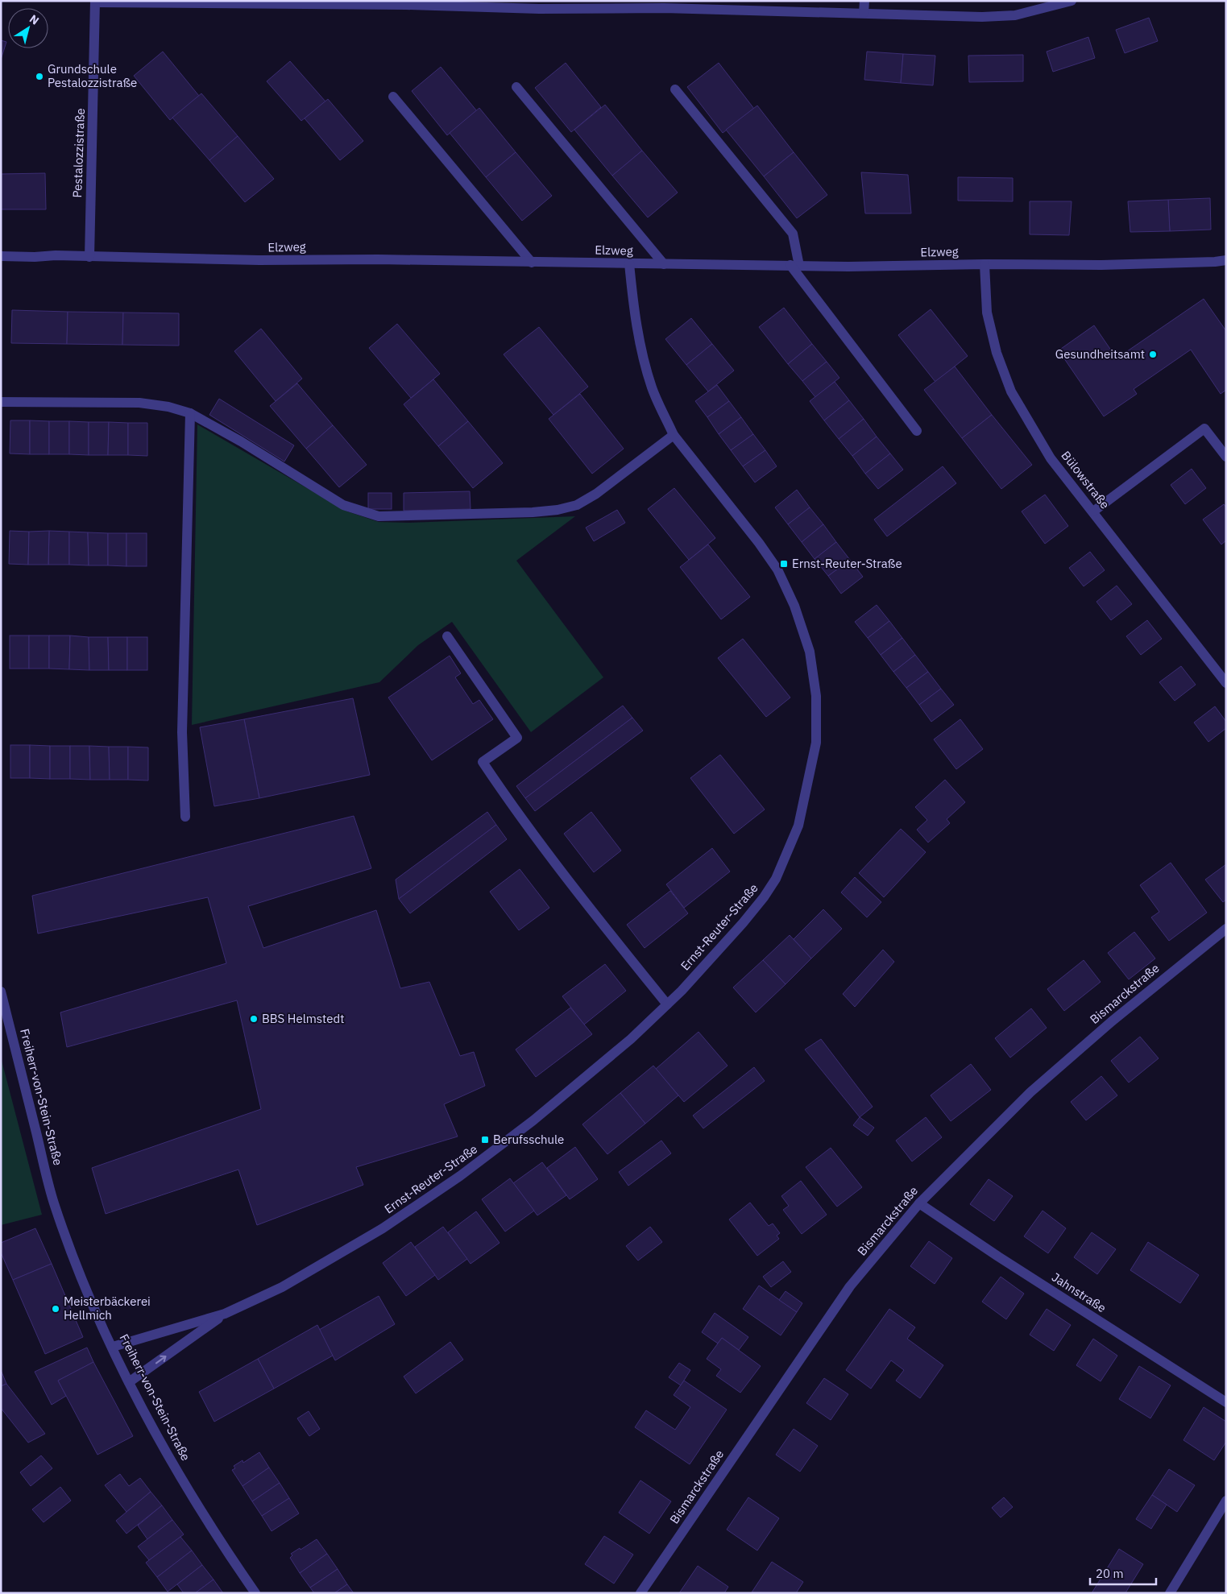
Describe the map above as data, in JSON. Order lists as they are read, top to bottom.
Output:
{
  "streets": {
    "street": [
      "Pestalozzistraße",
      "Elzweg",
      "Bülowstraße",
      "Ernst-Reuter-Straße",
      "Bismarckstraße",
      "Freiherr-von-Stein-Straße",
      "Jahnstraße"
    ]
  },
  "crossings": [
    ["Pestalozzistraße", "Elzweg"],
    ["Elzweg", "Bülowstraße"],
    ["Elzweg", "Ernst-Reuter-Straße"],
    ["Ernst-Reuter-Straße", "Freiherr-von-Stein-Straße"],
    ["Bismarckstraße", "Jahnstraße"]
  ],
  "places": {
    "other": [
      "Grundschule Pestalozzistraße",
      "Gesundheitsamt",
      "BBS Helmstedt",
      "Meisterbäckerei Hellmich"
    ],
    "transit": ["Ernst-Reuter-Straße", "Berufsschule"]
  },
  "scale_bar": "20 m",
  "north": "top right"
}
